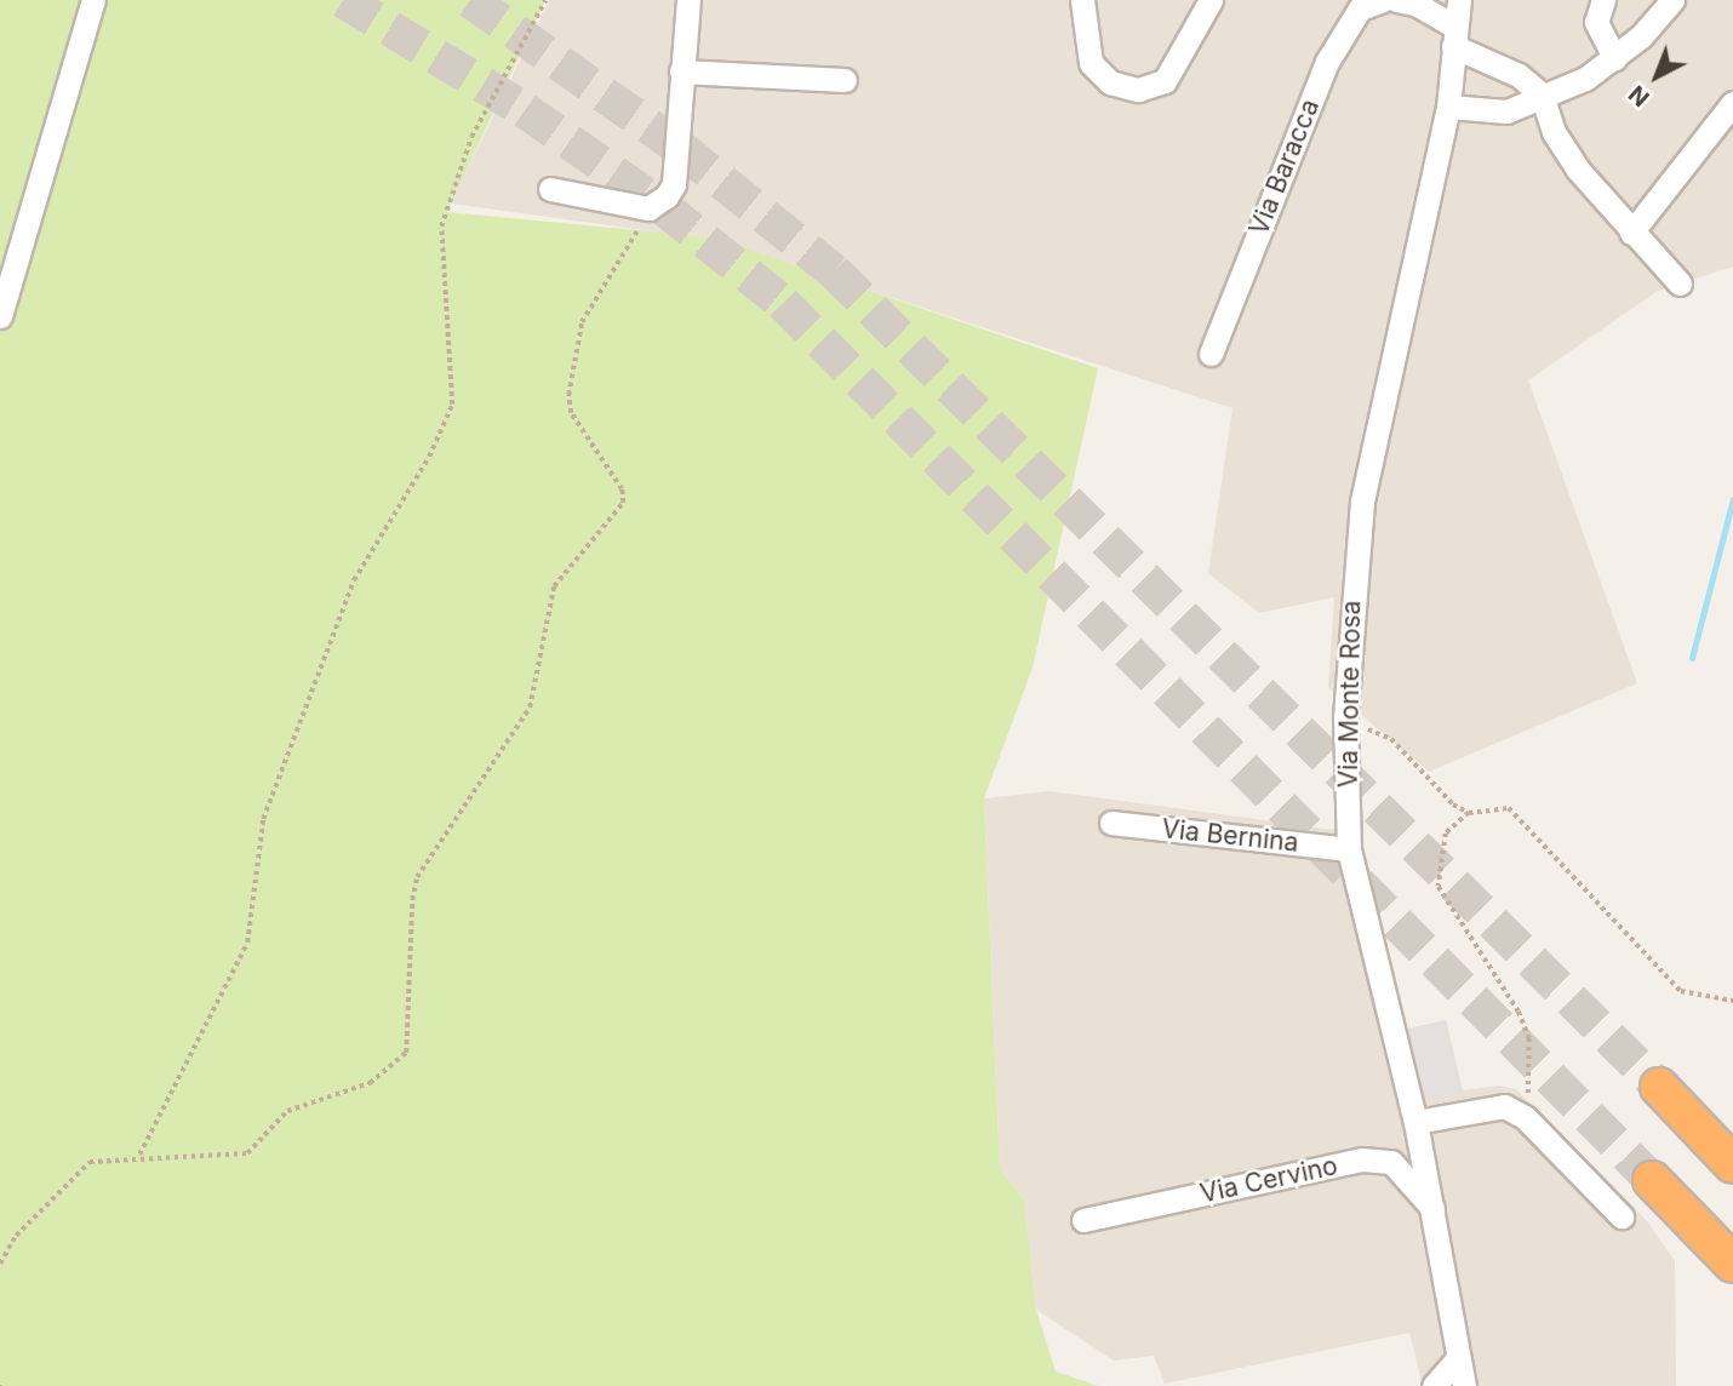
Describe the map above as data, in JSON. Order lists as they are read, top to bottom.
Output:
{
  "streets": {
    "street": [
      "Via Baracca",
      "Via Monte Rosa",
      "Via Bernina",
      "Via Cervino"
    ]
  },
  "crossings": [
    ["Via Monte Rosa", "Via Bernina"],
    ["Via Monte Rosa", "Via Cervino"]
  ],
  "north": "bottom left"
}
